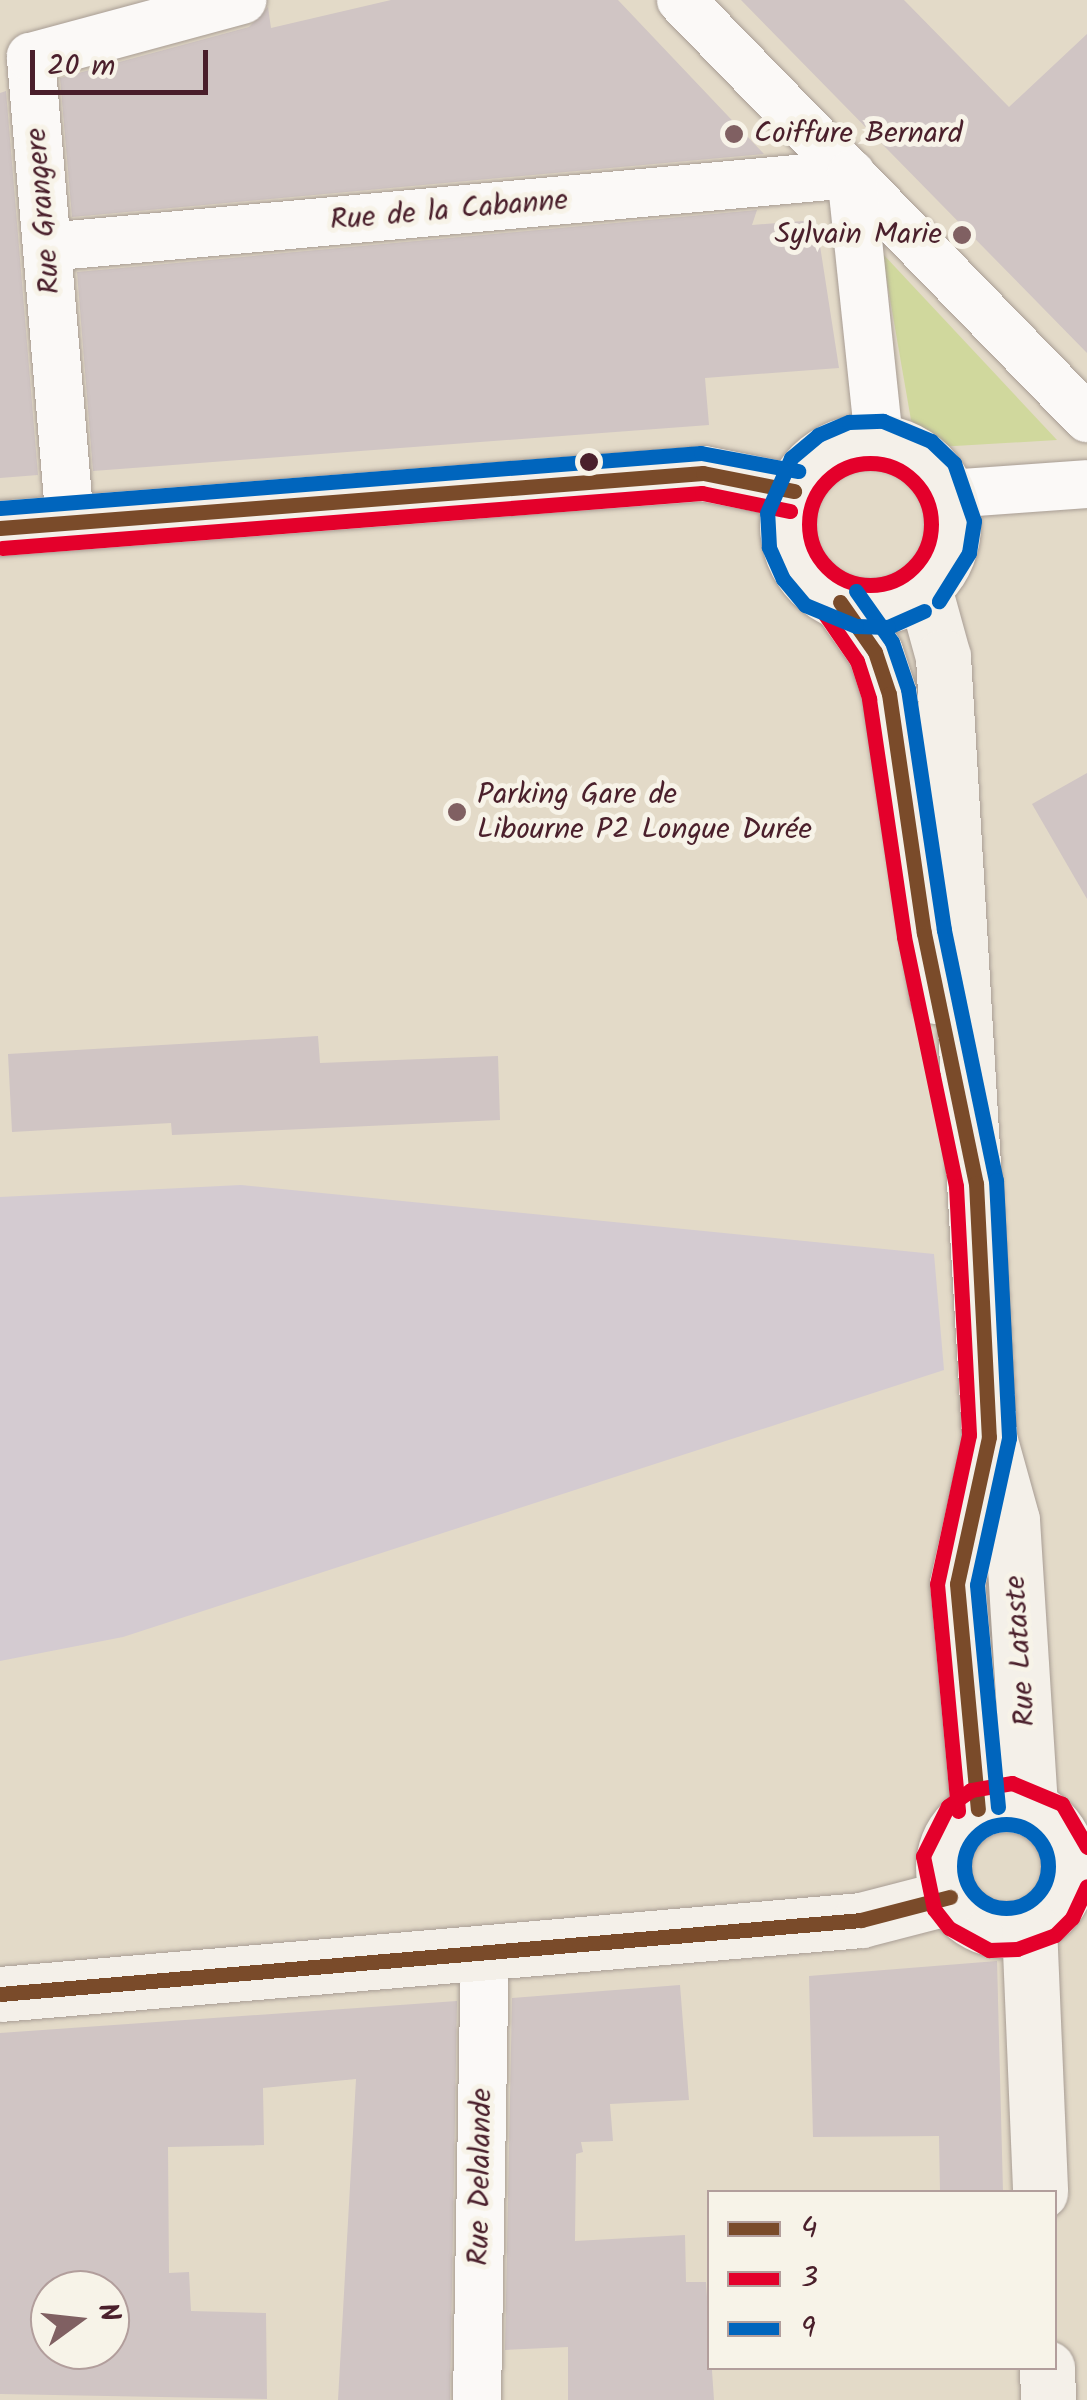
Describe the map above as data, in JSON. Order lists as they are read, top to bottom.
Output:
{
  "streets": {
    "main road": ["Rue Lataste"],
    "street": ["Rue Grangere", "Rue de la Cabanne", "Rue Delalande"]
  },
  "crossings": [
    ["Rue Grangere", "Rue de la Cabanne"]
  ],
  "places": ["Coiffure Bernard", "Sylvain Marie", "Parking Gare de Libourne P2 Longue Durée"],
  "lines": ["transit line 9", "transit line 3", "transit line 4"],
  "legend": ["4", "3", "9"],
  "scale_bar": "20 m",
  "north": "right"
}
